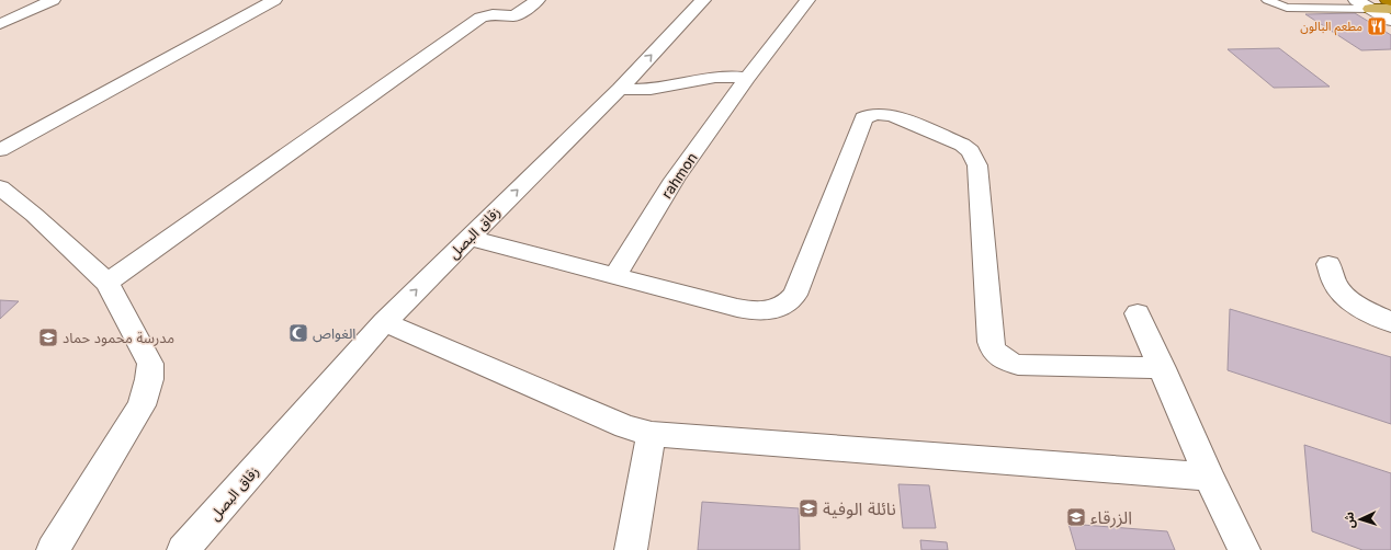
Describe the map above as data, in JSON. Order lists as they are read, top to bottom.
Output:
{
  "streets": {
    "street": ["rahmon", "زقاق البصل"]
  },
  "places": {
    "restaurant": ["مطعم البالون"],
    "mosque": ["الغواص"],
    "school or university": ["مدرسة محمود حماد", "نائلة الوفية", "الزرقاء"]
  },
  "north": "left"
}
